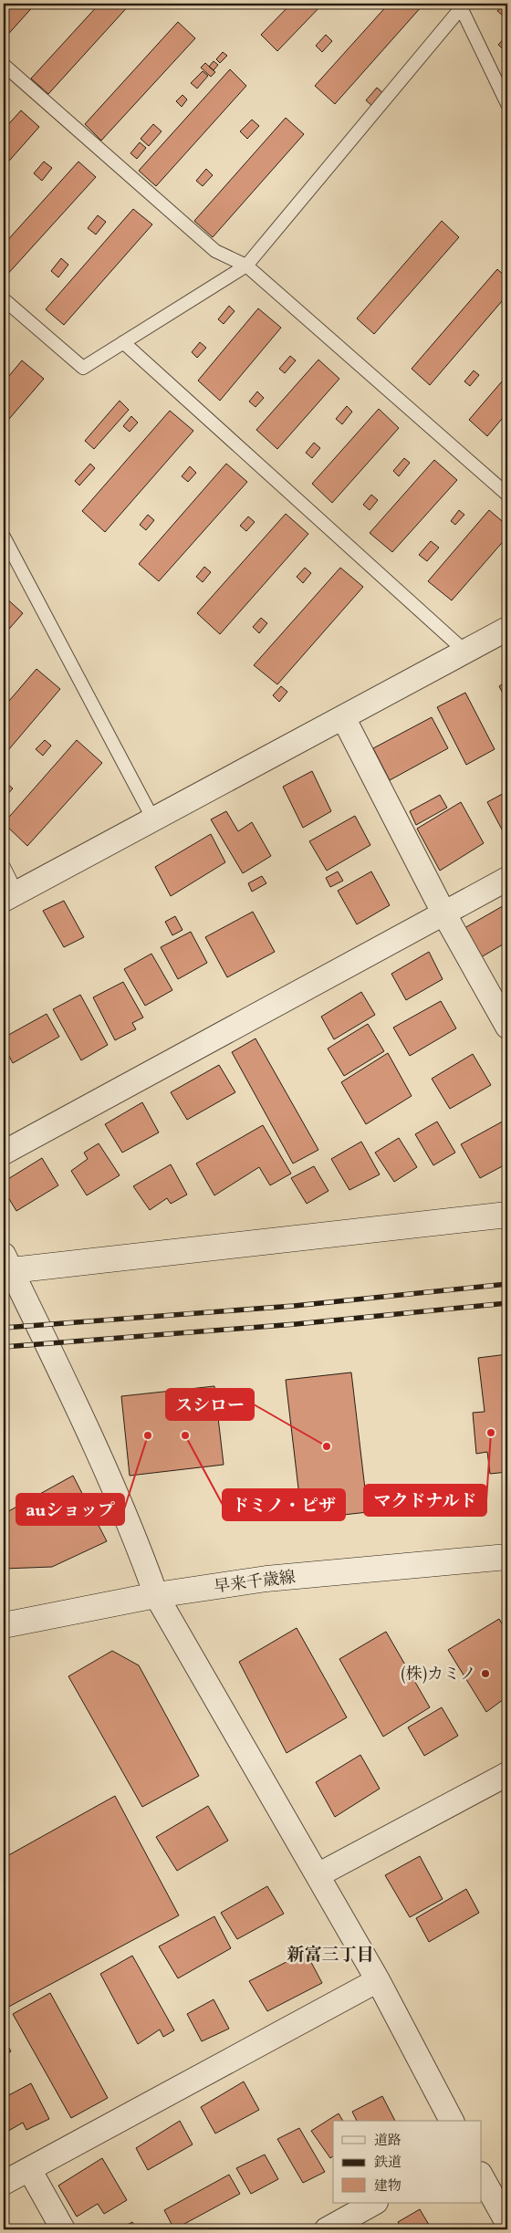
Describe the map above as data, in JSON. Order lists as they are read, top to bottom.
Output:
{
  "streets": {
    "main road": ["早来千歳線"]
  },
  "districts": ["新富三丁目"],
  "places": [
    "マクドナルド",
    "auショップ",
    "ドミノ・ピザ",
    "スシロー",
    "(株)カミノ"
  ],
  "legend": ["道路", "鉄道", "建物"]
}
